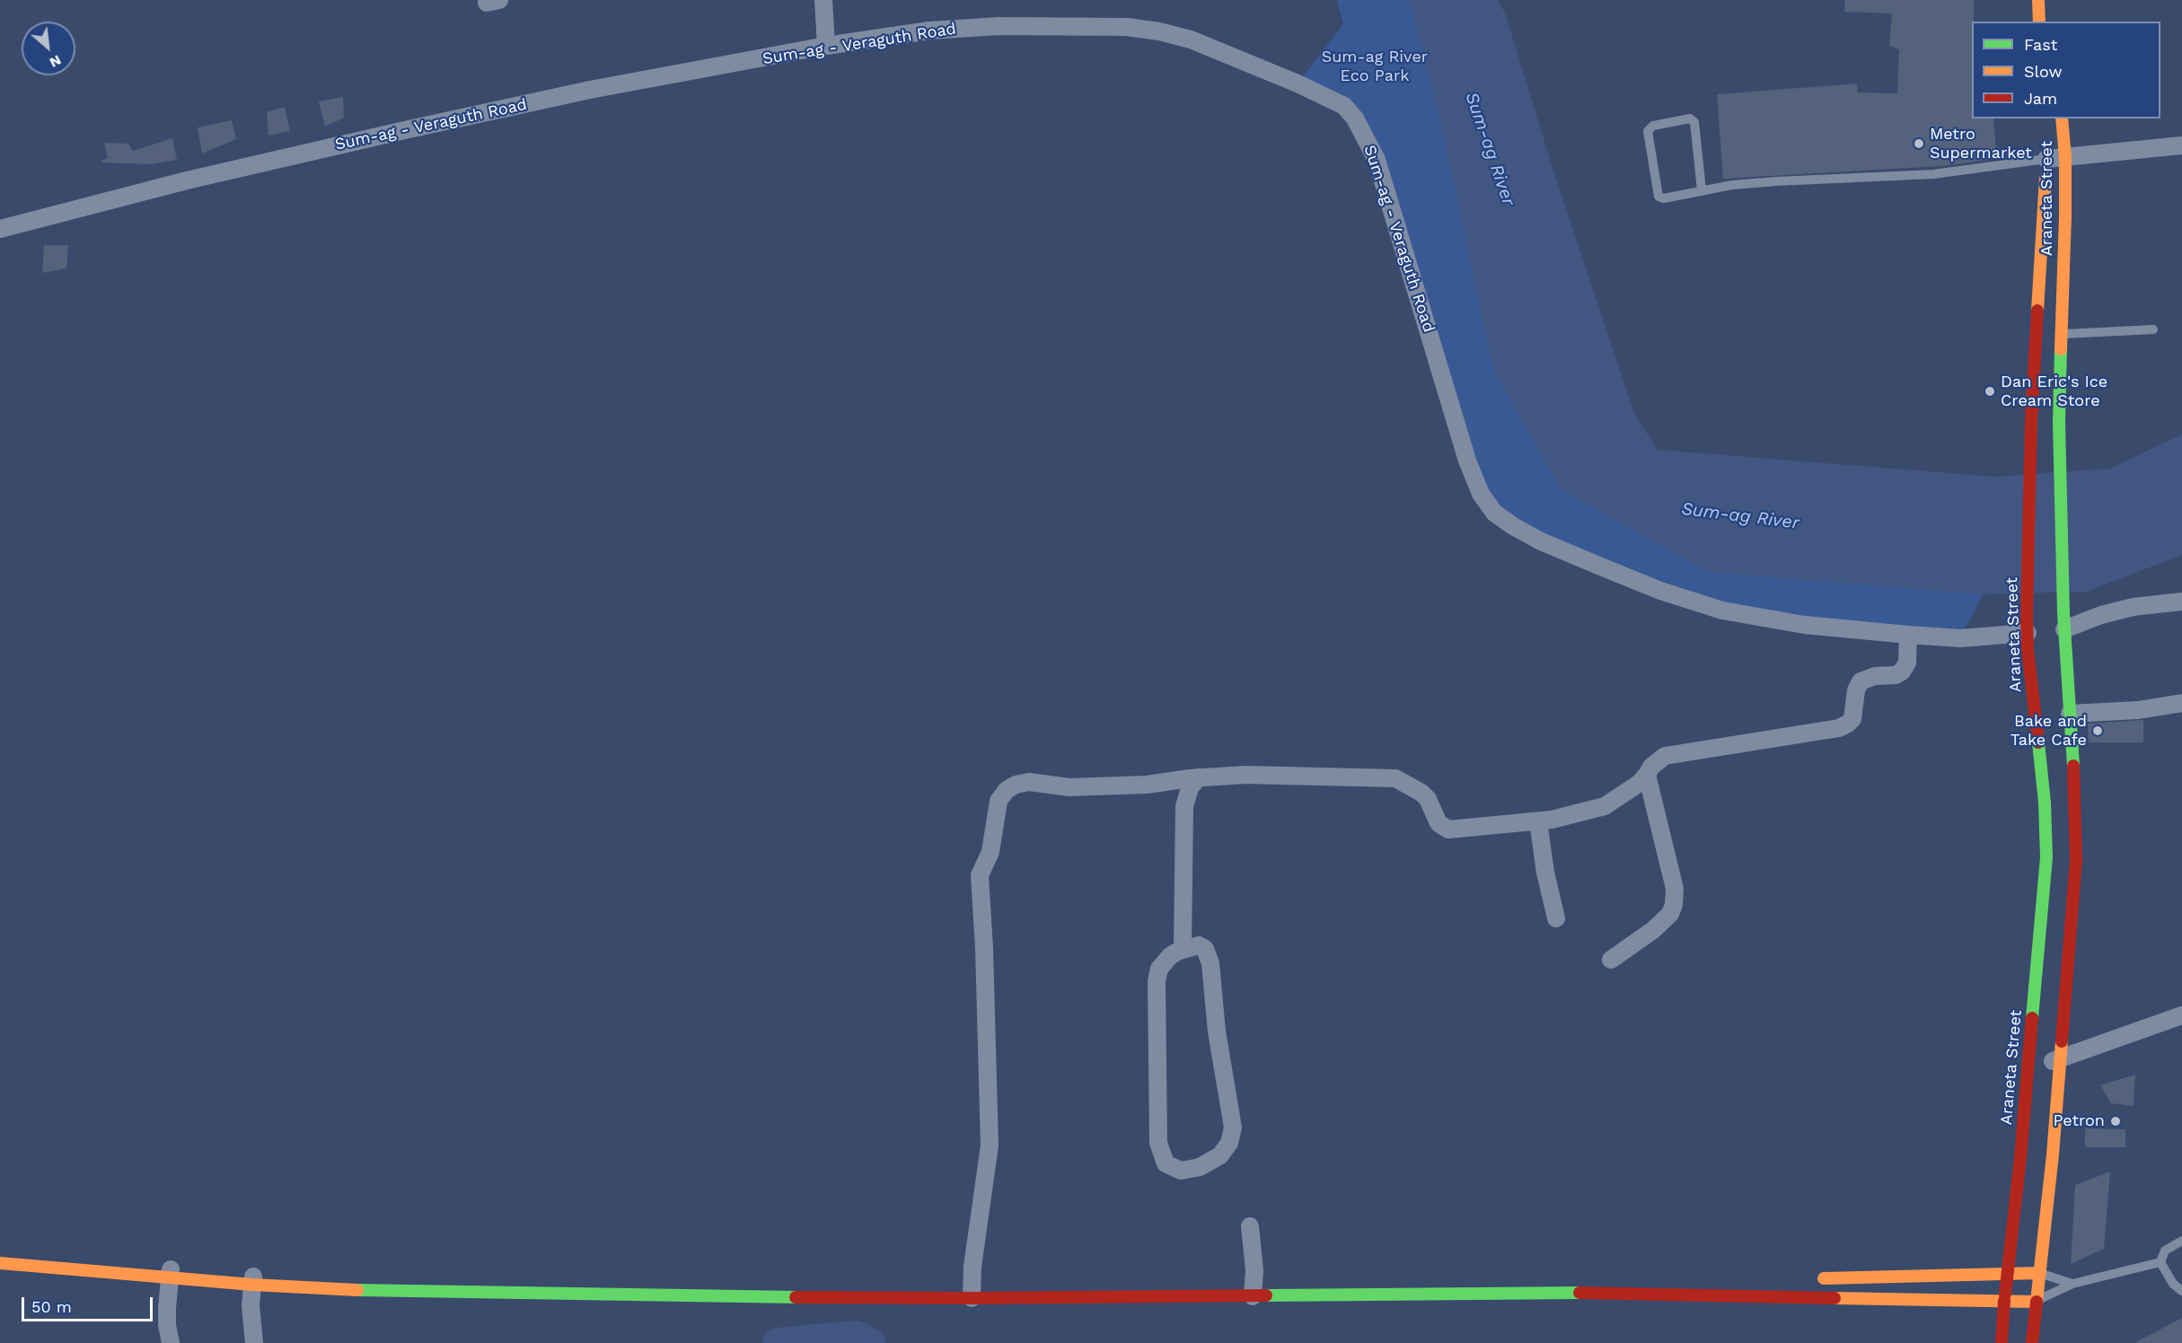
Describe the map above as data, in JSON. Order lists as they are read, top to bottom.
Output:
{
  "streets": {
    "main road": ["Araneta Street"],
    "street": ["Sum-ag - Veraguth Road"]
  },
  "crossings": [
    ["Sum-ag - Veraguth Road", "Araneta Street"]
  ],
  "water": ["Sum-ag River"],
  "parks": ["Sum-ag River Eco Park"],
  "places": [
    "Metro Supermarket",
    "Dan Eric's Ice Cream Store",
    "Bake and Take Cafe",
    "Petron"
  ],
  "legend": ["Fast", "Slow", "Jam"],
  "scale_bar": "50 m",
  "north": "bottom right"
}
